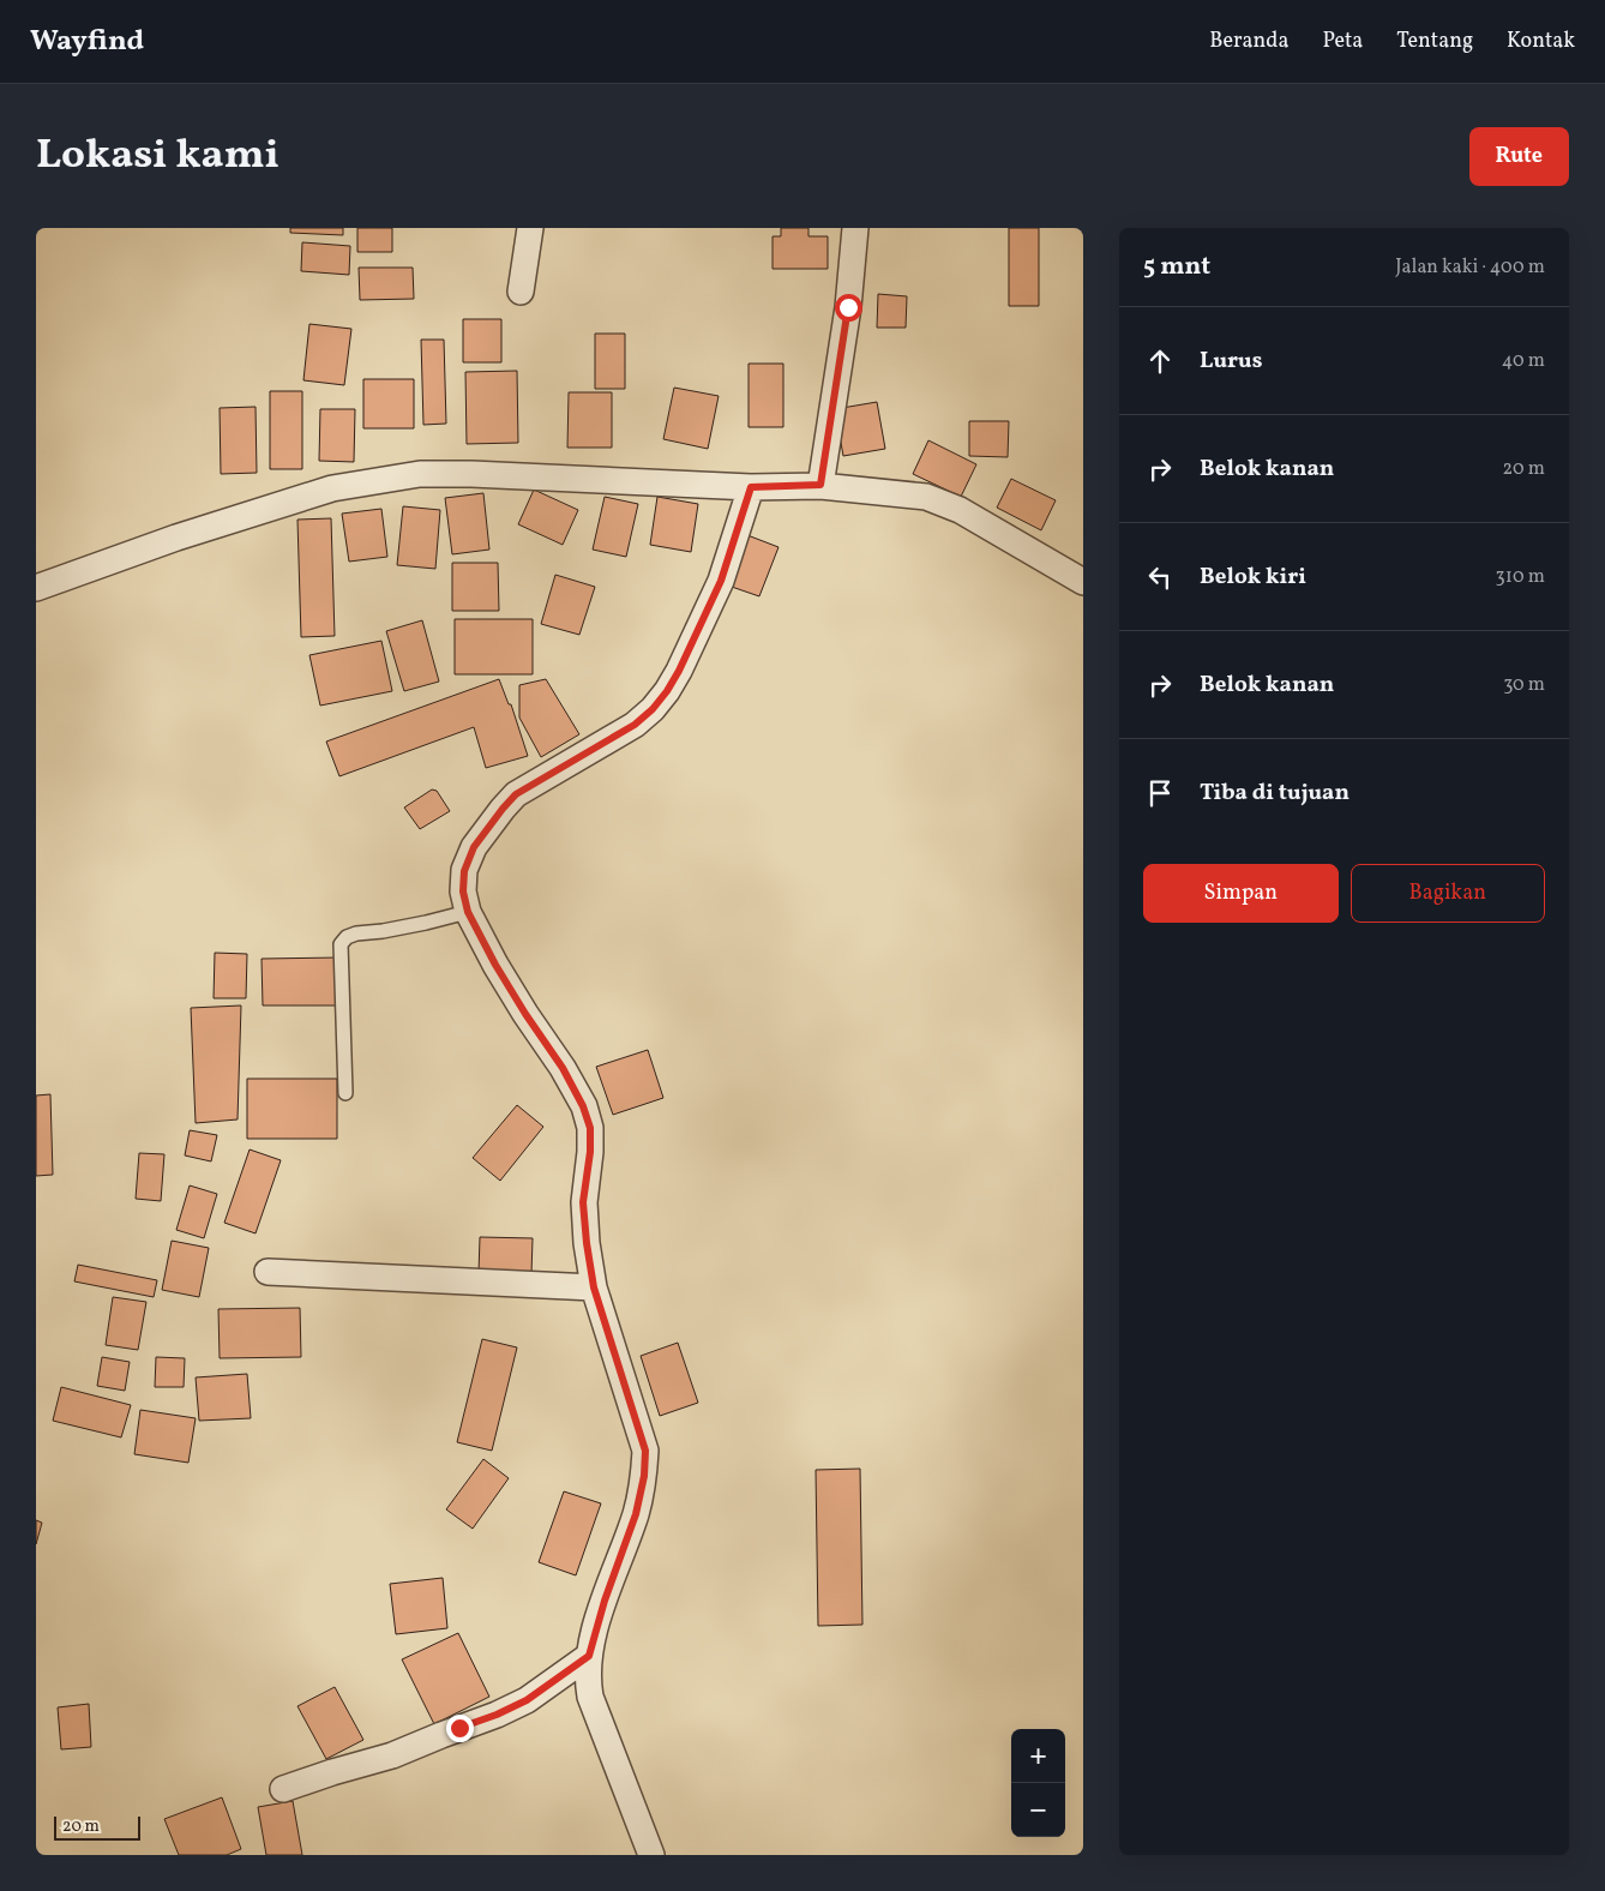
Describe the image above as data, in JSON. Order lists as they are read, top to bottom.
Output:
{
  "scale_bar": "20 m",
  "page": {
    "header": "Wayfind",
    "nav": [
      "Beranda",
      "Peta",
      "Tentang",
      "Kontak"
    ],
    "title": "Lokasi kami",
    "buttons": [
      "Rute",
      ["Simpan", "Bagikan"]
    ],
    "heading": ["5 mnt", "Jalan kaki · 400 m"],
    "list": [
      ["Lurus", "40 m"],
      ["Belok kanan", "20 m"],
      ["Belok kiri", "310 m"],
      ["Belok kanan", "30 m"],
      "Tiba di tujuan"
    ],
    "map_buttons": ["+", "−"],
    "scale": "20 m"
  }
}
